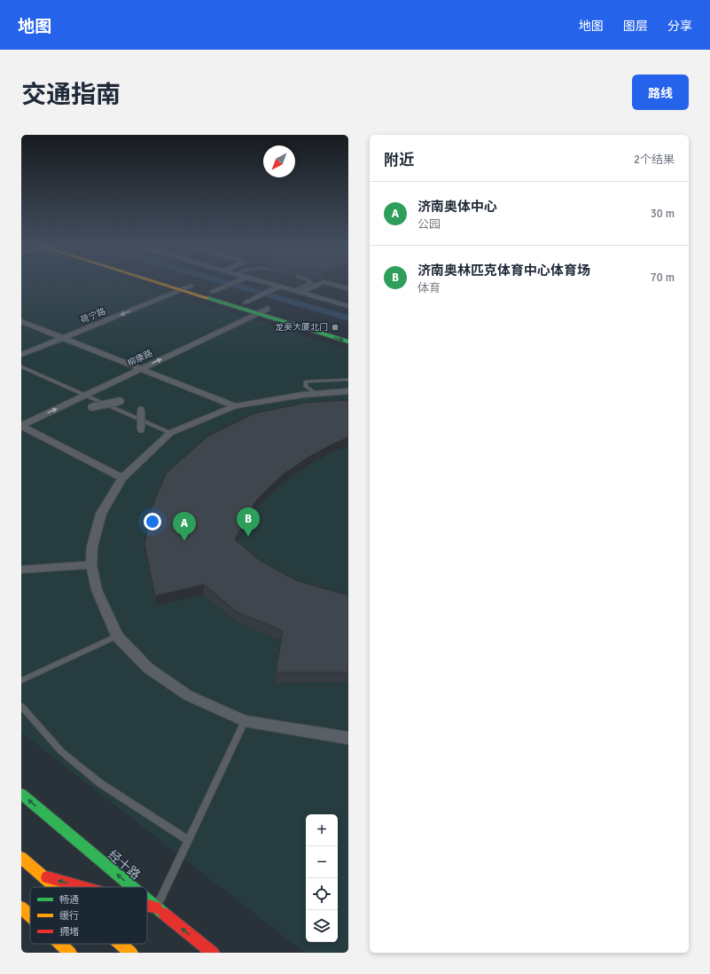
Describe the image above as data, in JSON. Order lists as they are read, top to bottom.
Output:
{
  "streets": {
    "main road": ["经十路"],
    "street": ["荷宁路", "柳康路"]
  },
  "one_way": ["荷宁路"],
  "places": {
    "transit": ["龙奥大厦北门"]
  },
  "legend": ["畅通", "缓行", "拥堵"],
  "north": "bottom left",
  "page": {
    "header": "地图",
    "nav": ["地图", "图层", "分享"],
    "title": "交通指南",
    "buttons": "路线",
    "heading": ["附近", "2个结果"],
    "list": [
      {
        "mark": "A",
        "name": "济南奥体中心",
        "note": "公园",
        "value": "30 m"
      },
      {
        "mark": "B",
        "name": "济南奥林匹克体育中心体育场",
        "note": "体育",
        "value": "70 m"
      }
    ],
    "pins": ["B", "A"],
    "map_buttons": ["+", "−"]
  }
}
